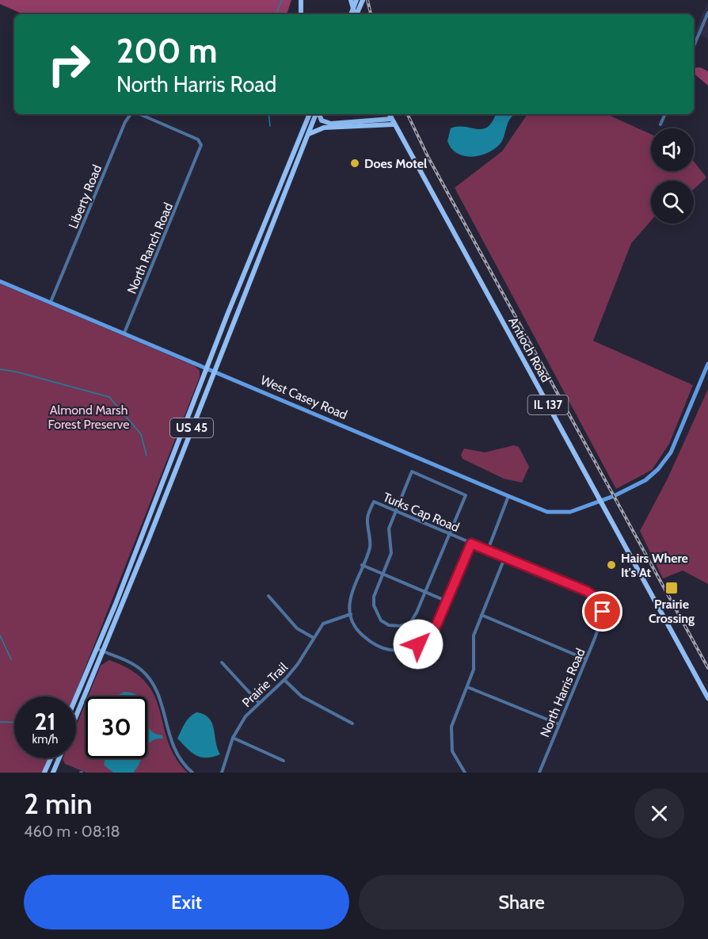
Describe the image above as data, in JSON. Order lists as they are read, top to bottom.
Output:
{
  "streets": {
    "main road": [
      "Antioch Road",
      "West Casey Road",
      "IL 137",
      "US 45"
    ],
    "street": [
      "Liberty Road",
      "North Ranch Road",
      "Turks Cap Road",
      "Prairie Trail",
      "North Harris Road"
    ]
  },
  "crossings": [
    ["Liberty Road", "North Ranch Road"],
    ["Liberty Road", "West Casey Road"],
    ["North Ranch Road", "West Casey Road"],
    ["Antioch Road", "West Casey Road"],
    ["West Casey Road", "US 45"],
    ["Turks Cap Road", "North Harris Road"]
  ],
  "parks": ["Almond Marsh Forest Preserve"],
  "places": {
    "other": ["Does Motel", "Hairs Where It's At"],
    "transit": ["Prairie Crossing"]
  },
  "page": {
    "turn": ["200 m", "North Harris Road"],
    "speed": "21 km/h",
    "limit": "30",
    "heading": ["2 min", "460 m · 08:18"],
    "buttons": ["Exit", "Share"]
  }
}
